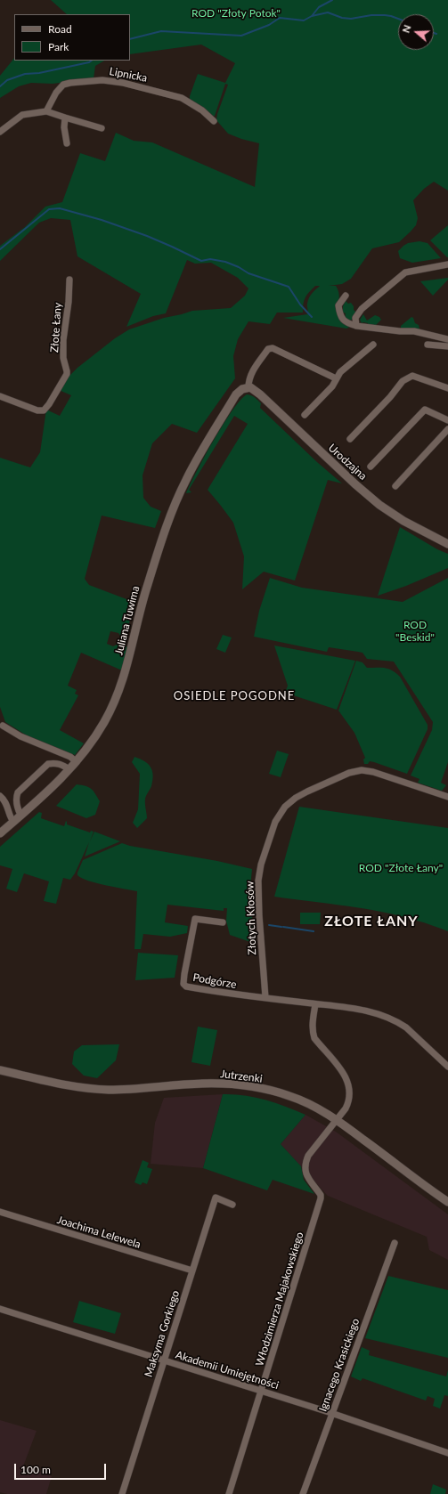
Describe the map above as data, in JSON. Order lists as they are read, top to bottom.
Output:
{
  "streets": {
    "street": [
      "Lipnicka",
      "Złote Łany",
      "Urodzajna",
      "Juliana Tuwima",
      "Złotych Kłosów",
      "Podgórze",
      "Jutrzenki",
      "Joachima Lelewela",
      "Włodzimierza Majakowskiego",
      "Maksyma Gorkiego",
      "Ignacego Krasickiego",
      "Akademii Umiejętności"
    ]
  },
  "crossings": [
    ["Urodzajna", "Juliana Tuwima"],
    ["Złotych Kłosów", "Podgórze"],
    ["Jutrzenki", "Włodzimierza Majakowskiego"],
    ["Joachima Lelewela", "Maksyma Gorkiego"],
    ["Włodzimierza Majakowskiego", "Akademii Umiejętności"],
    ["Maksyma Gorkiego", "Akademii Umiejętności"],
    ["Ignacego Krasickiego", "Akademii Umiejętności"]
  ],
  "districts": ["OSIEDLE POGODNE", "ZŁOTE ŁANY"],
  "parks": ["ROD \"Złoty Potok\"", "ROD \"Beskid\"", "ROD \"Złote Łany\""],
  "legend": ["Road", "Park"],
  "scale_bar": "100 m",
  "north": "left"
}
